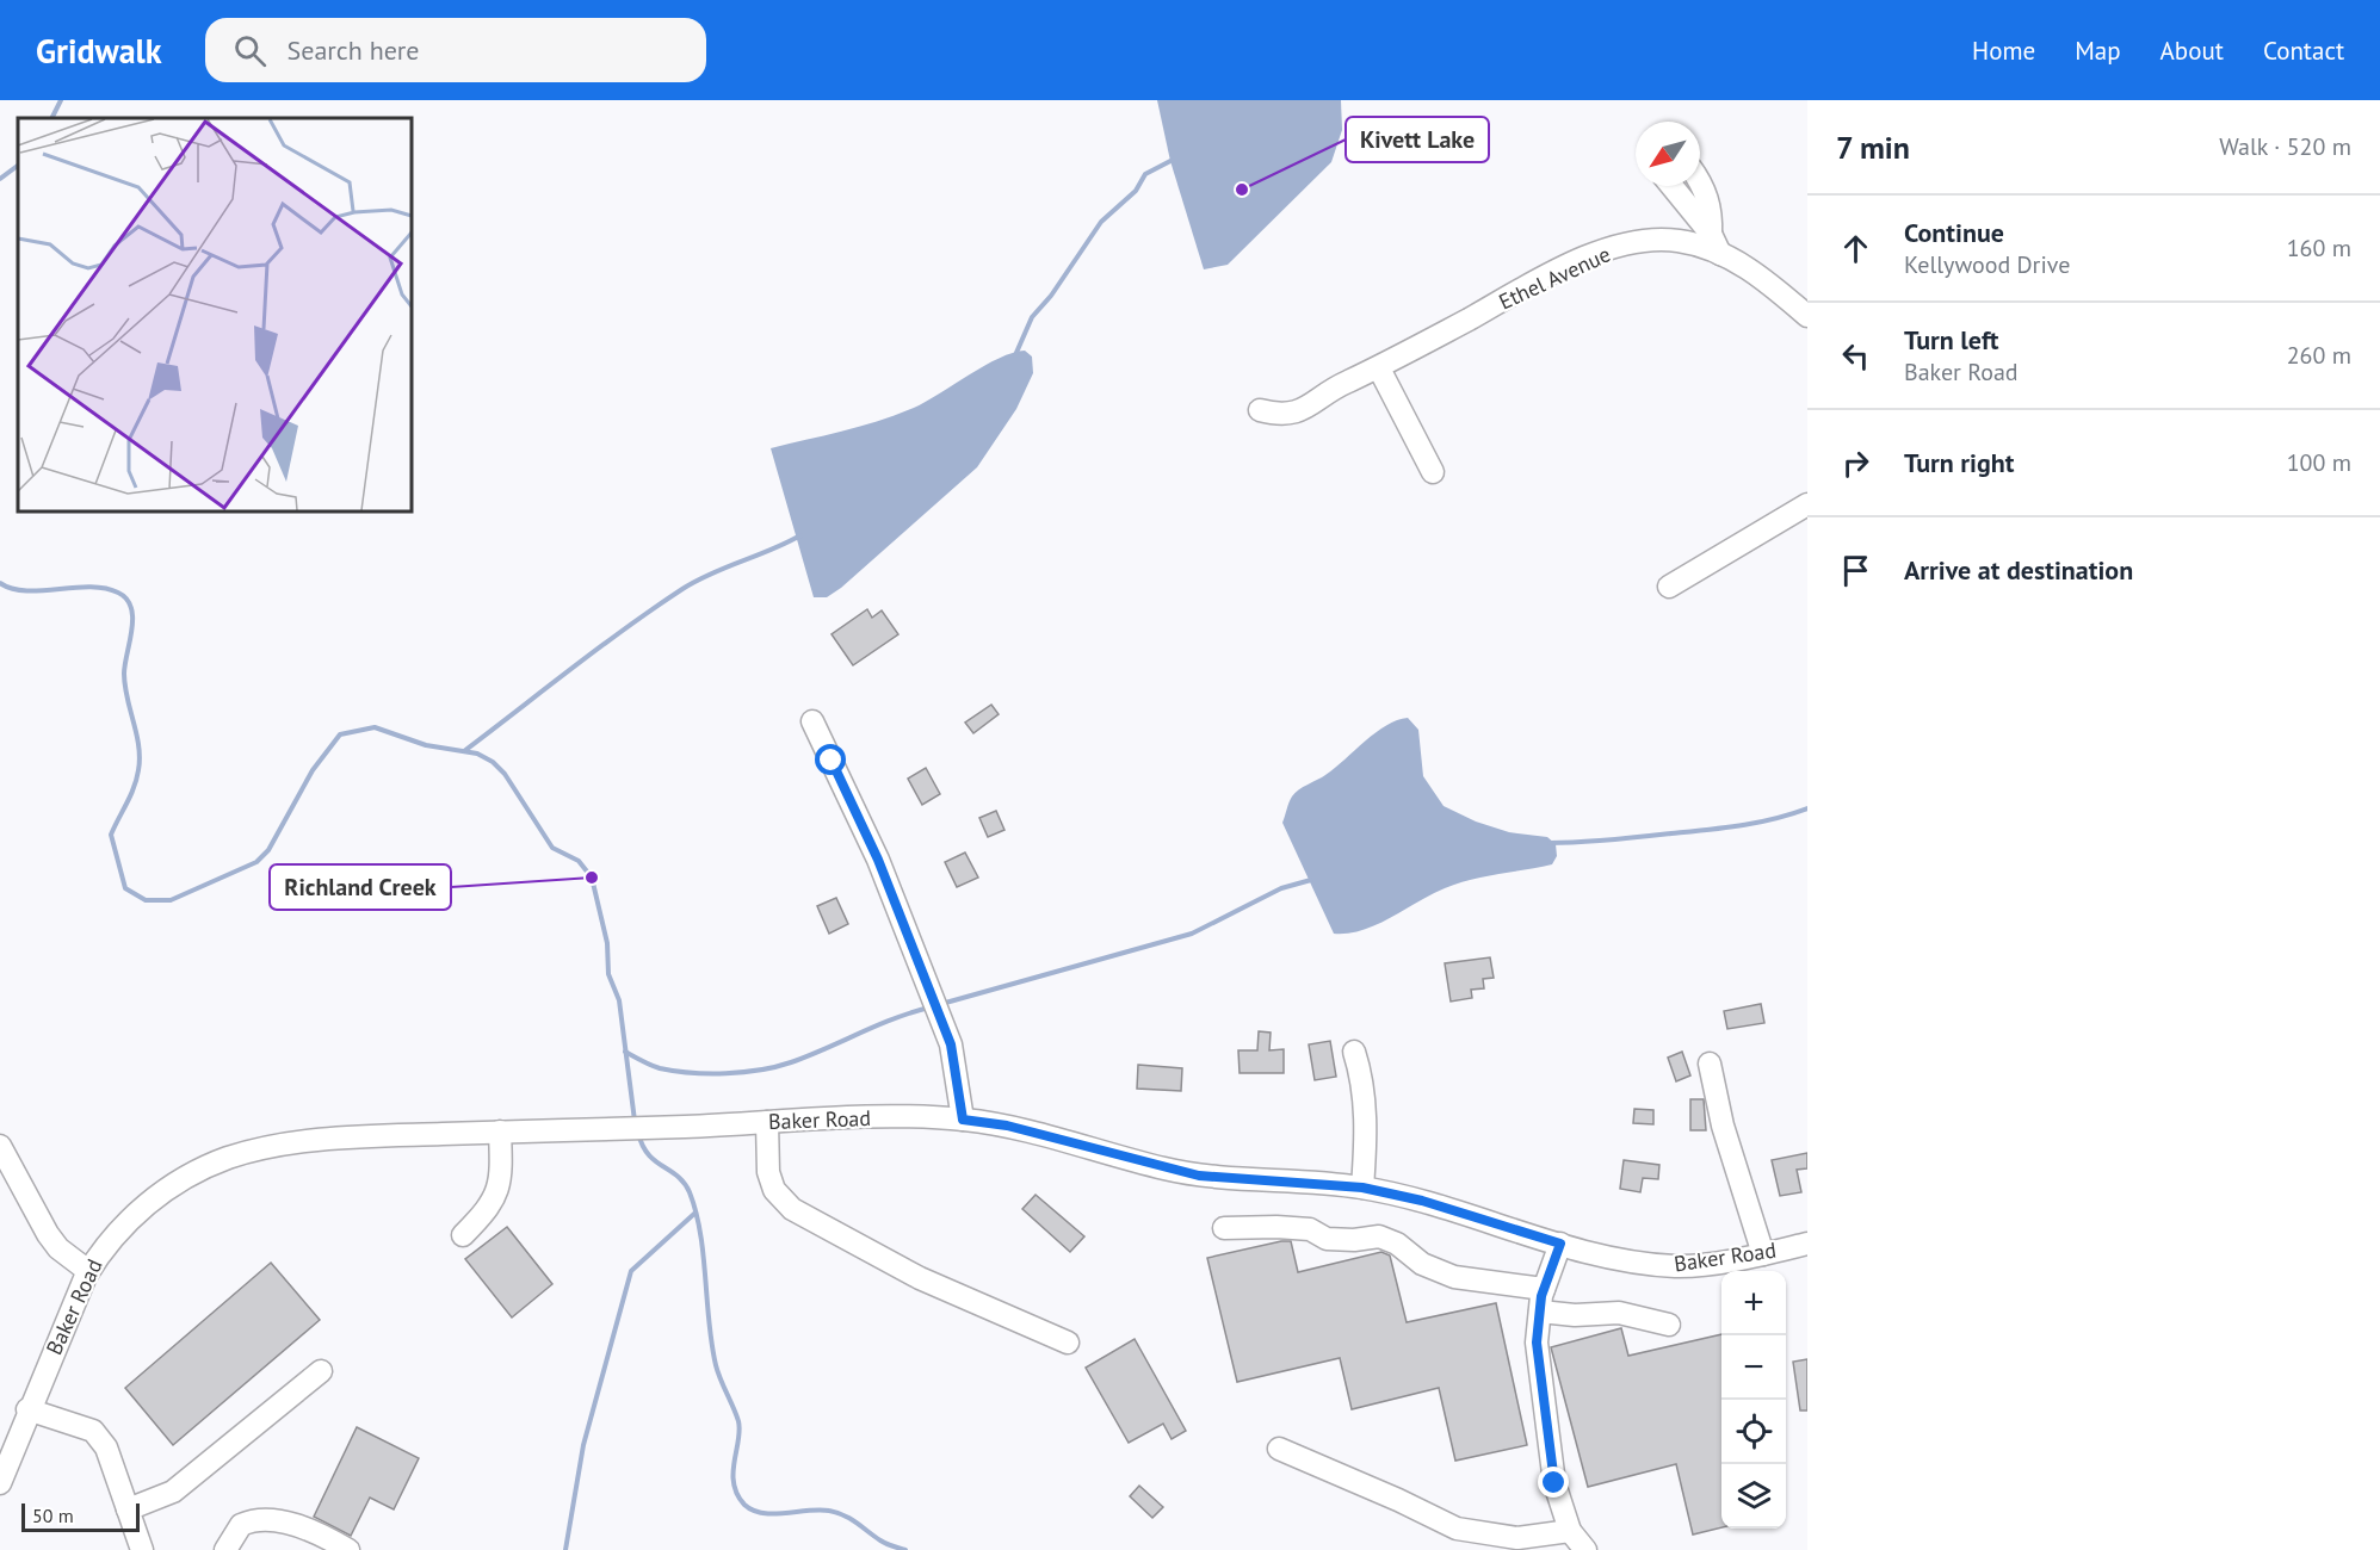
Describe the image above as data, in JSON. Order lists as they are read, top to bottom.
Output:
{
  "streets": {
    "street": ["Ethel Avenue", "Baker Road"]
  },
  "places": ["Kivett Lake", "Richland Creek"],
  "scale_bar": "50 m",
  "north": "bottom left",
  "page": {
    "header": "Gridwalk",
    "search": "Search here",
    "nav": [
      "Home",
      "Map",
      "About",
      "Contact"
    ],
    "heading": ["7 min", "Walk · 520 m"],
    "list": [
      ["Continue", "Kellywood Drive", "160 m"],
      ["Turn left", "Baker Road", "260 m"],
      ["Turn right", "100 m"],
      "Arrive at destination"
    ],
    "map_buttons": ["+", "−"],
    "scale": "50 m"
  }
}
